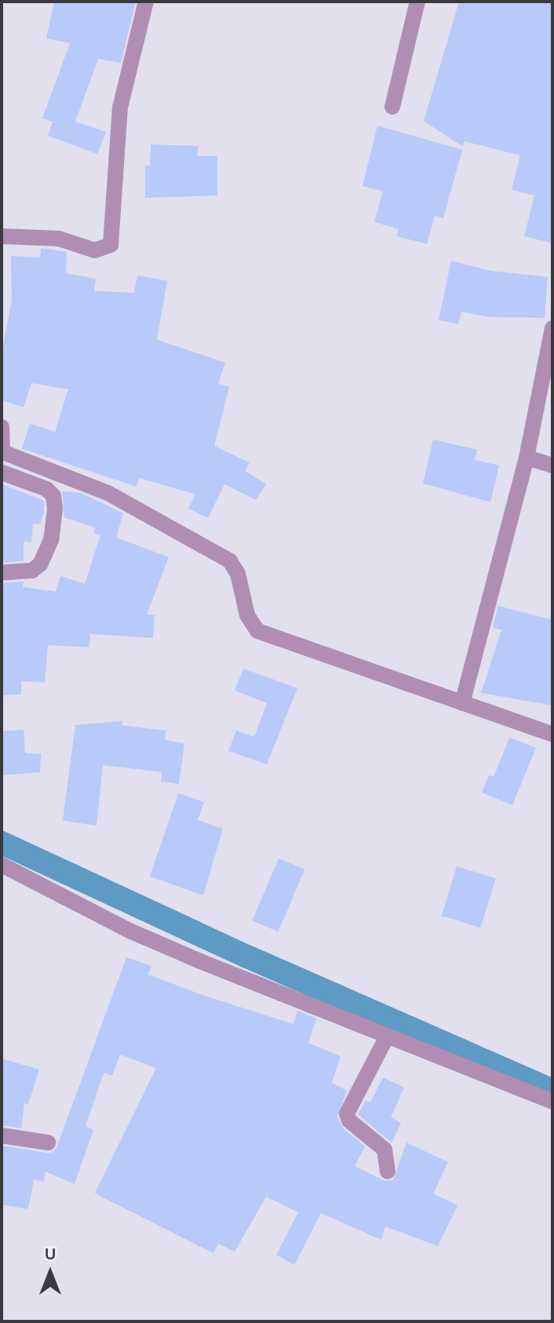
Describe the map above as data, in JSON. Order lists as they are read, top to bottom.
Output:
{
  "north": "top"
}
